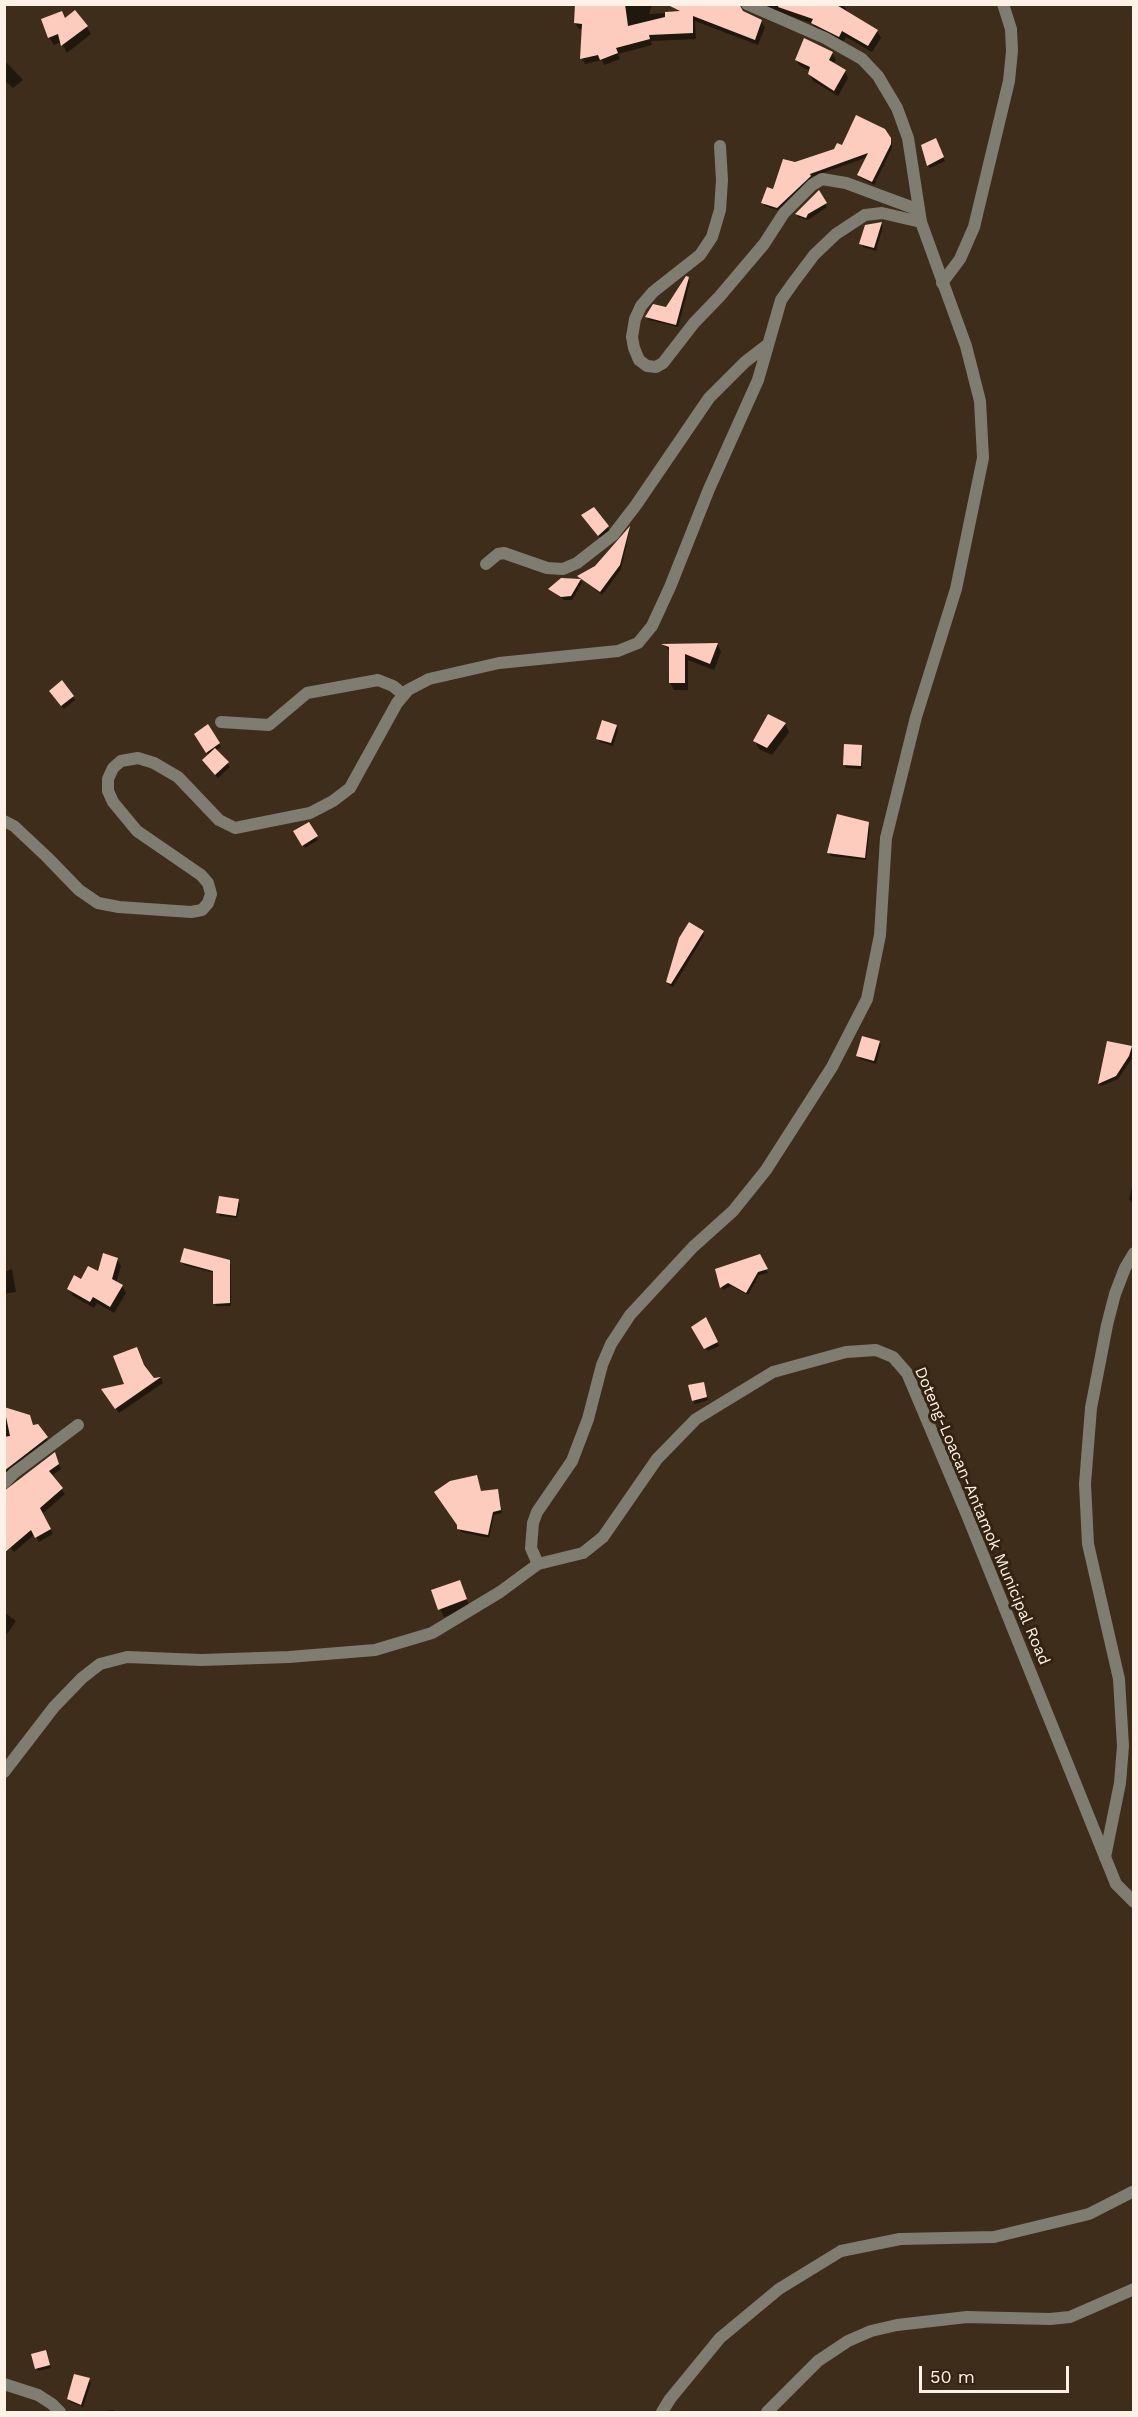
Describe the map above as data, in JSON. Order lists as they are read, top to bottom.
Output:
{
  "streets": {
    "street": ["Doteng-Loacan-Antamok Municipal Road"]
  },
  "scale_bar": "50 m"
}
